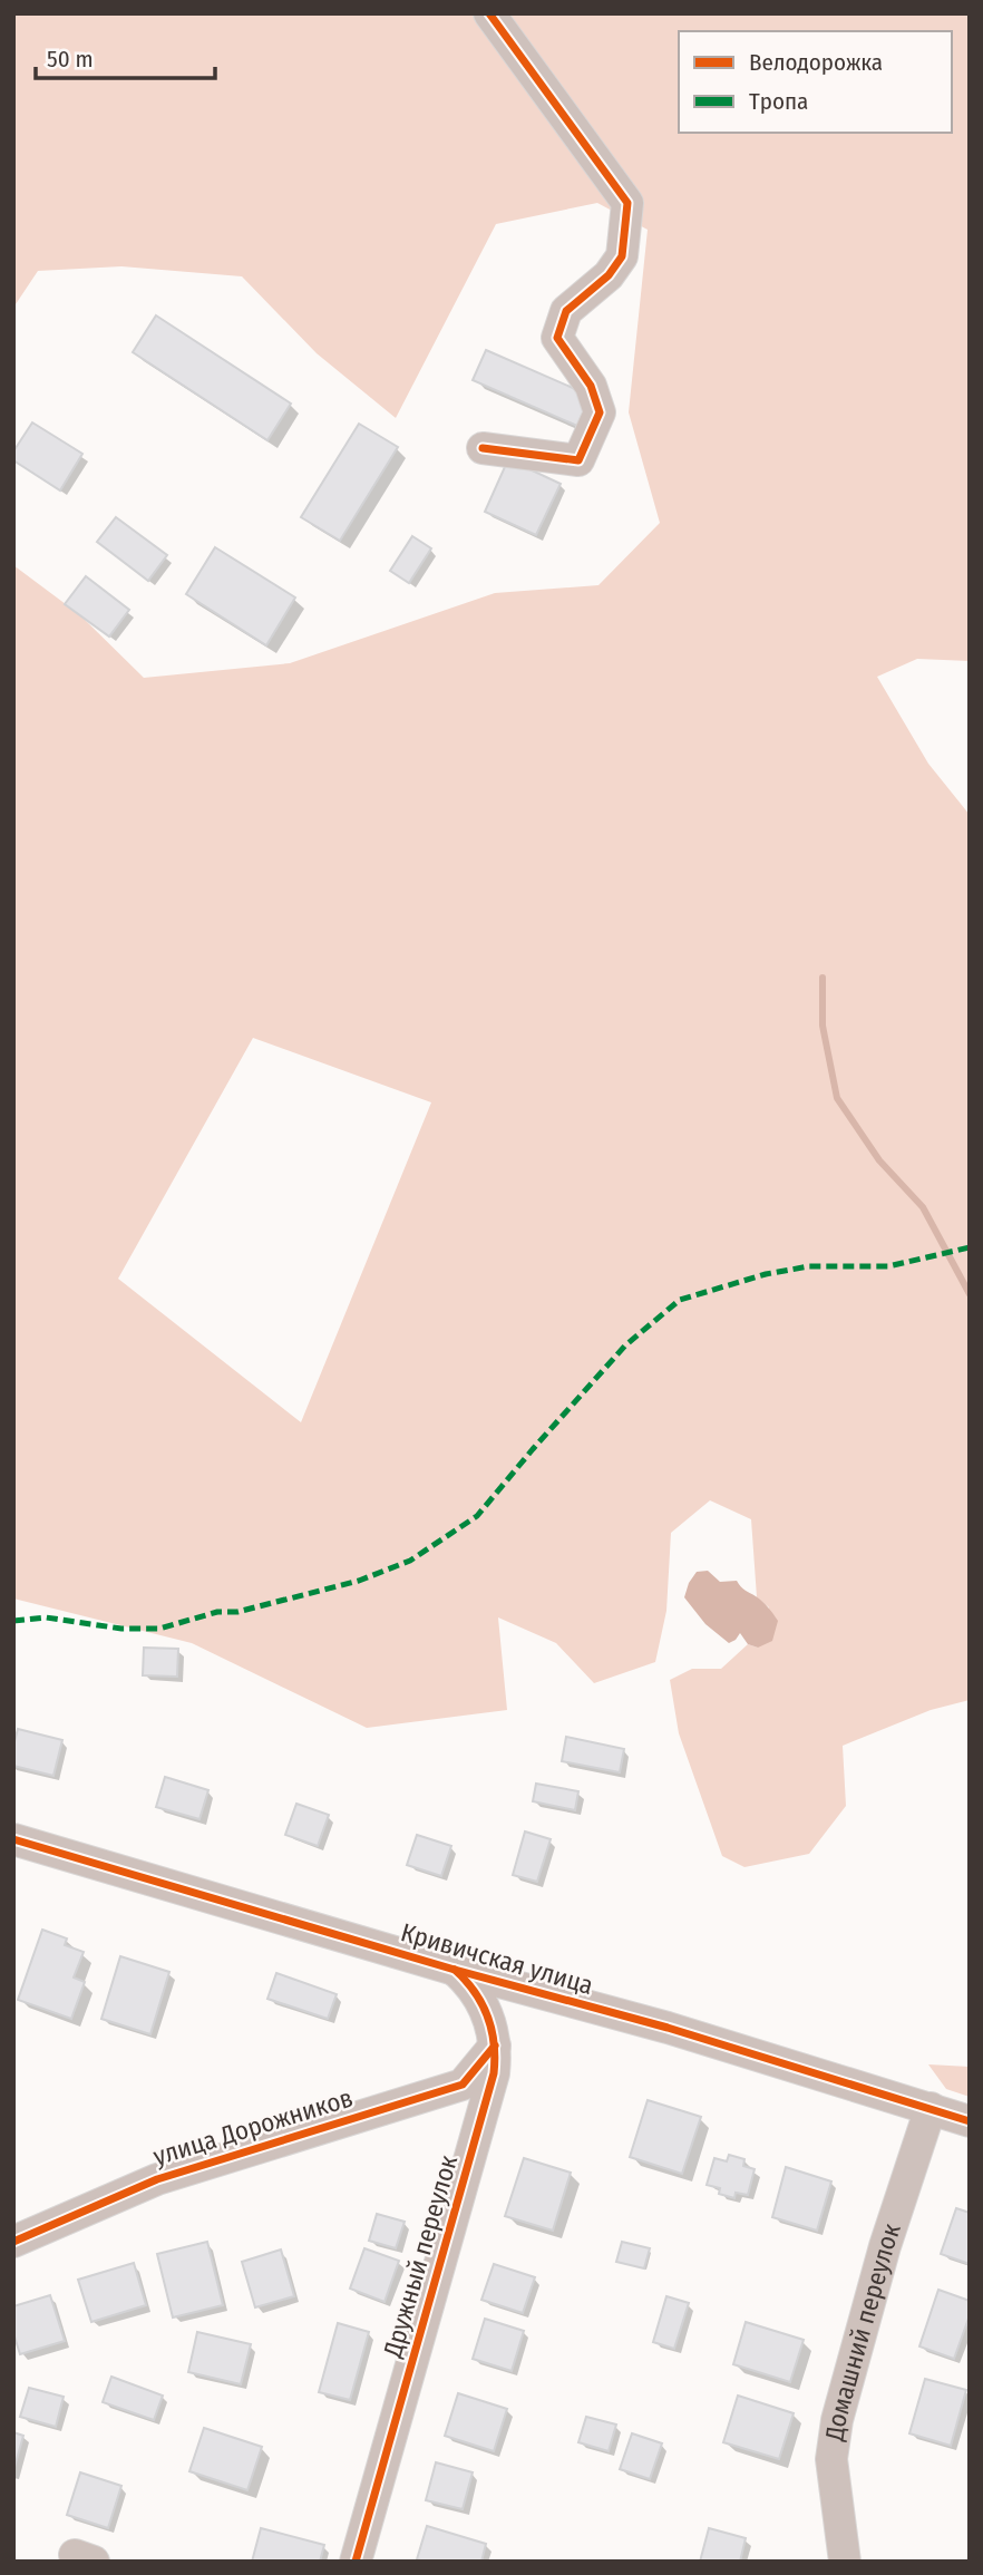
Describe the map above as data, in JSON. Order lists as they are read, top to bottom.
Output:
{
  "streets": {
    "street": [
      "Кривичская улица",
      "улица Дорожников",
      "Дружный переулок",
      "Домашний переулок"
    ]
  },
  "crossings": [
    ["Кривичская улица", "Дружный переулок"],
    ["Кривичская улица", "Домашний переулок"],
    ["улица Дорожников", "Дружный переулок"]
  ],
  "legend": ["Велодорожка", "Тропа"],
  "scale_bar": "50 m"
}
